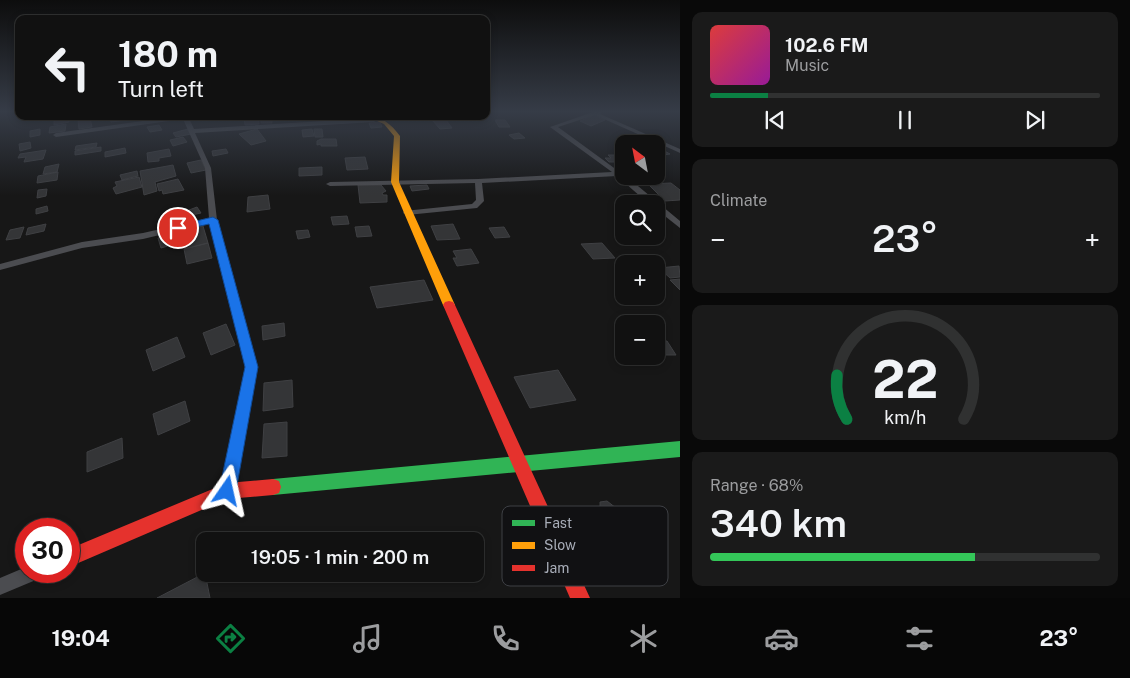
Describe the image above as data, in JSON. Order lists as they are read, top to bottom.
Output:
{
  "legend": ["Fast", "Slow", "Jam"],
  "north": "top left",
  "page": {
    "turn": ["180 m", "Turn left"],
    "song": ["102.6 FM", "Music"],
    "map_buttons": ["+", "−"],
    "tile": [
      "Climate",
      ["Range · 68%", "340 km"]
    ],
    "heat": ["−", "23°", "+"],
    "limit": "30",
    "trip": "19:05 · 1 min · 200 m",
    "tabs": ["19:04", "23°"],
    "gauge": ["22", "km/h"]
  }
}
